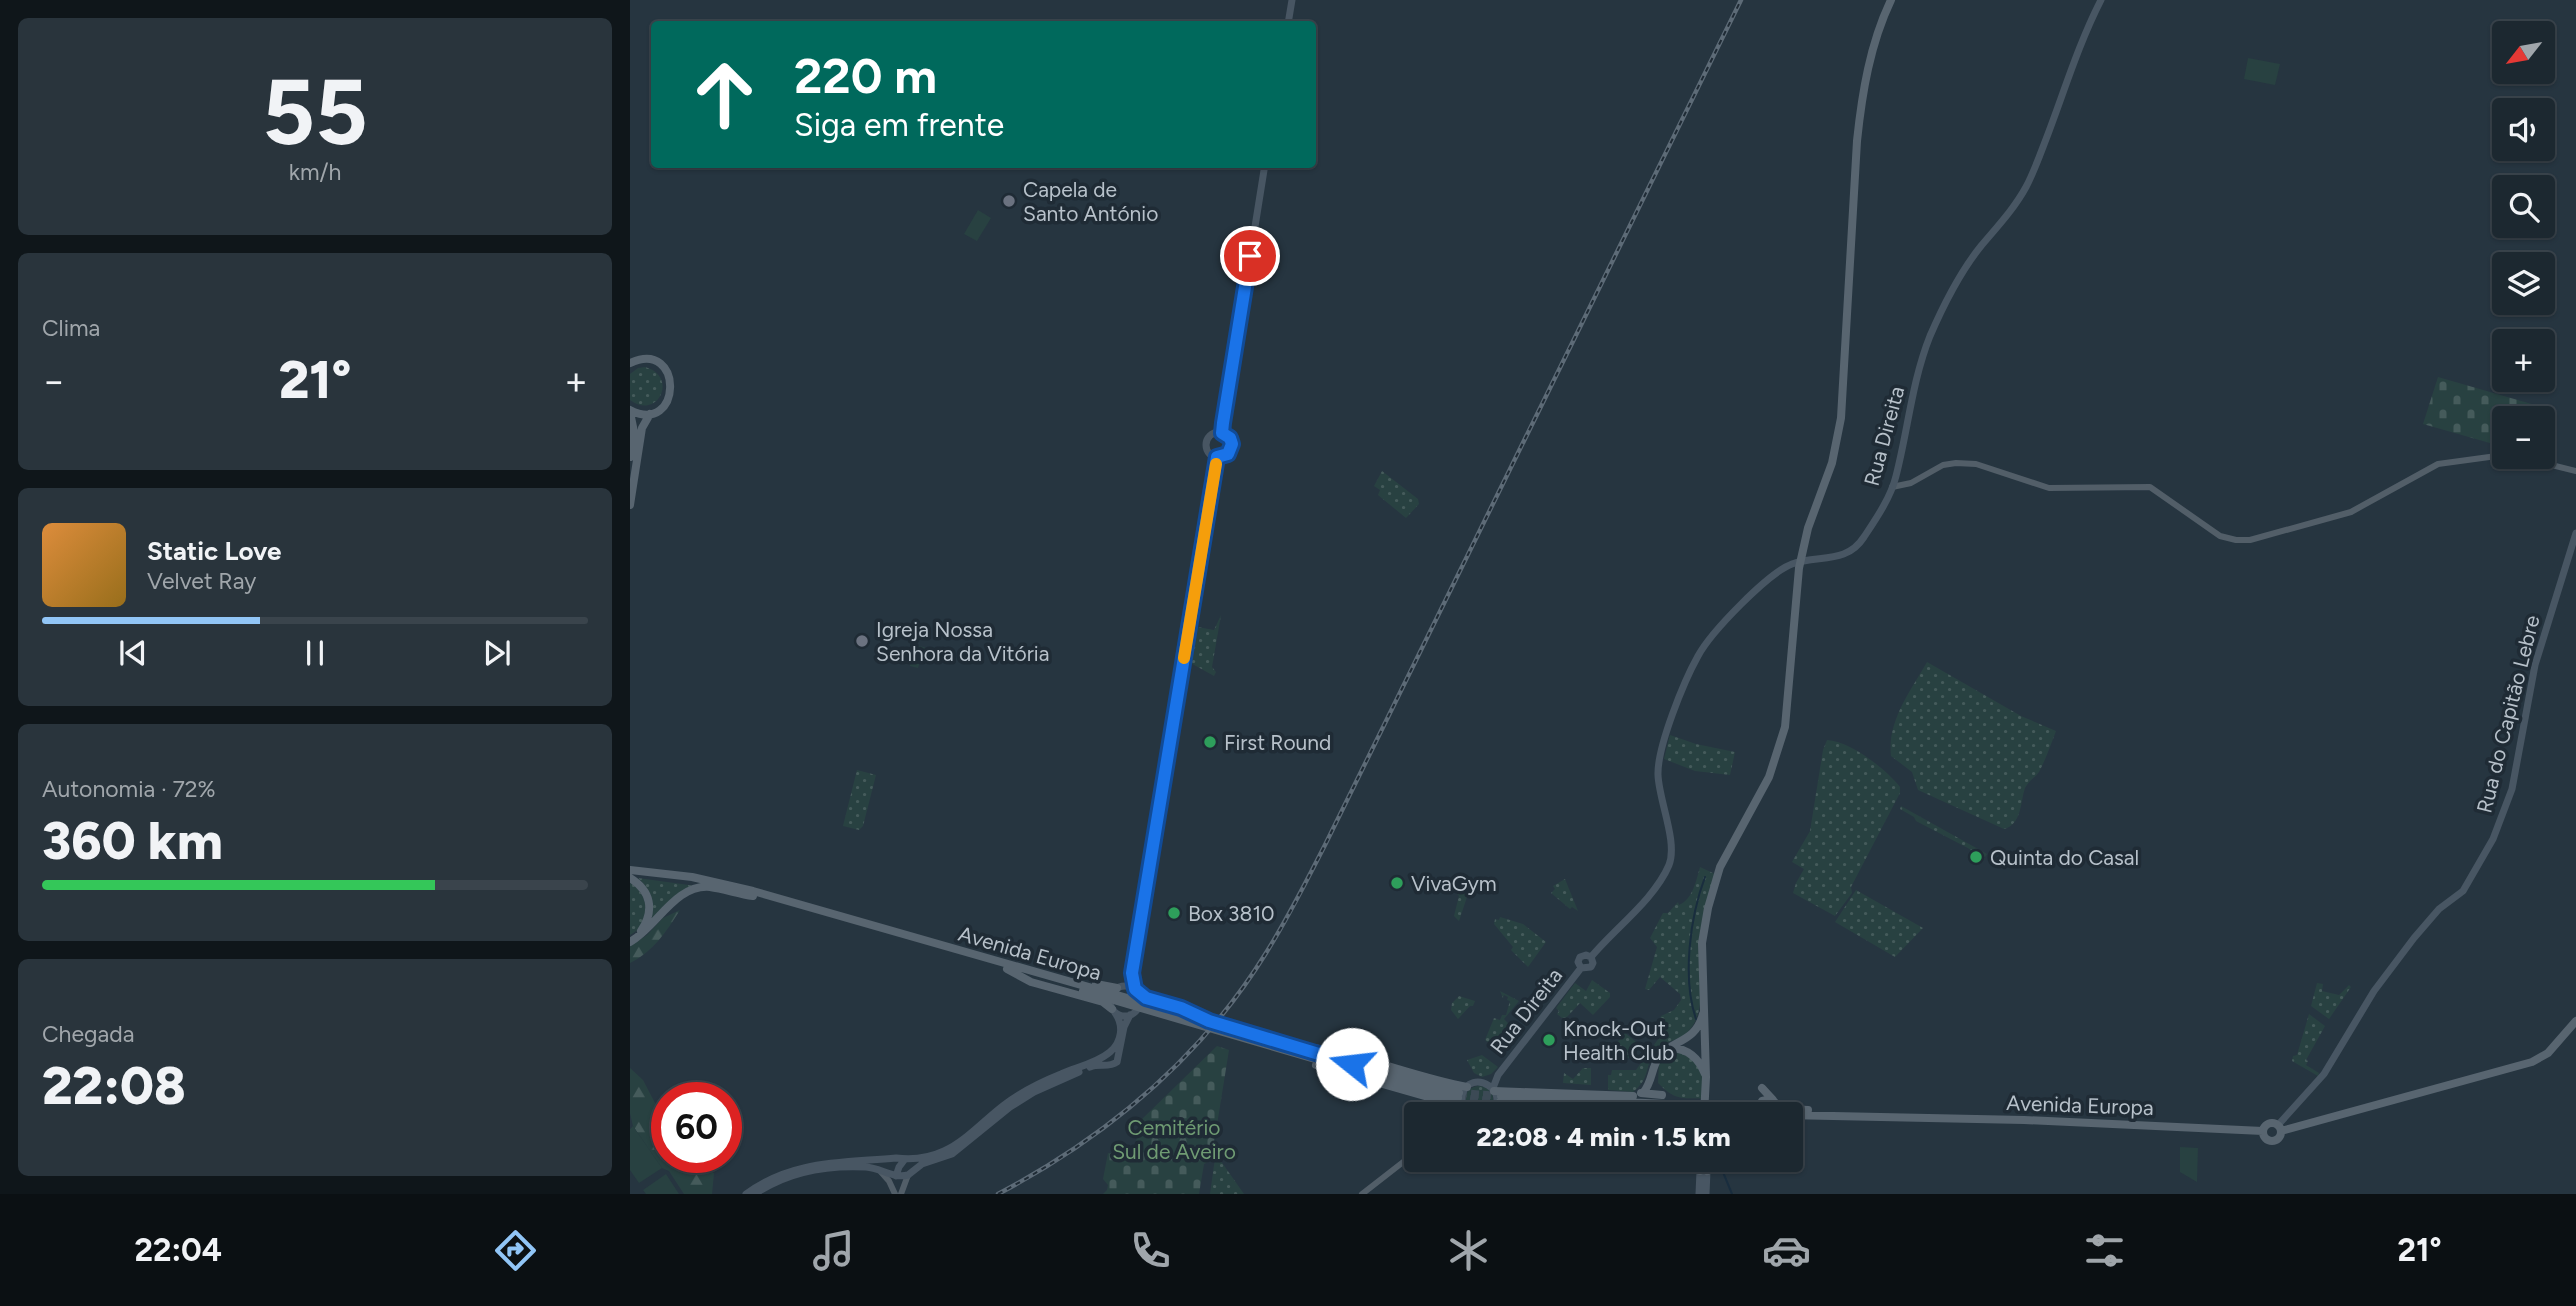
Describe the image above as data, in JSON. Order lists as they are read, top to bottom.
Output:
{
  "streets": {
    "main road": ["Rua Direita", "Rua do Capitão Lebre", "Avenida Europa"]
  },
  "crossings": [
    ["Rua do Capitão Lebre", "Avenida Europa"]
  ],
  "parks": ["Cemitério Sul de Aveiro"],
  "places": [
    "Capela de Santo António",
    "Igreja Nossa Senhora da Vitória",
    "First Round",
    "Quinta do Casal",
    "VivaGym",
    "Box 3810",
    "Knock-Out Health Club"
  ],
  "north": "bottom left",
  "page": {
    "tile": [
      ["55", "km/h"],
      "Clima",
      ["Autonomia · 72%", "360 km"],
      ["Chegada", "22:08"]
    ],
    "map_buttons": ["+", "−"],
    "turn": ["220 m", "Siga em frente"],
    "heat": ["−", "21°", "+"],
    "song": ["Static Love", "Velvet Ray"],
    "limit": "60",
    "trip": "22:08 · 4 min · 1.5 km",
    "tabs": ["22:04", "21°"]
  }
}
